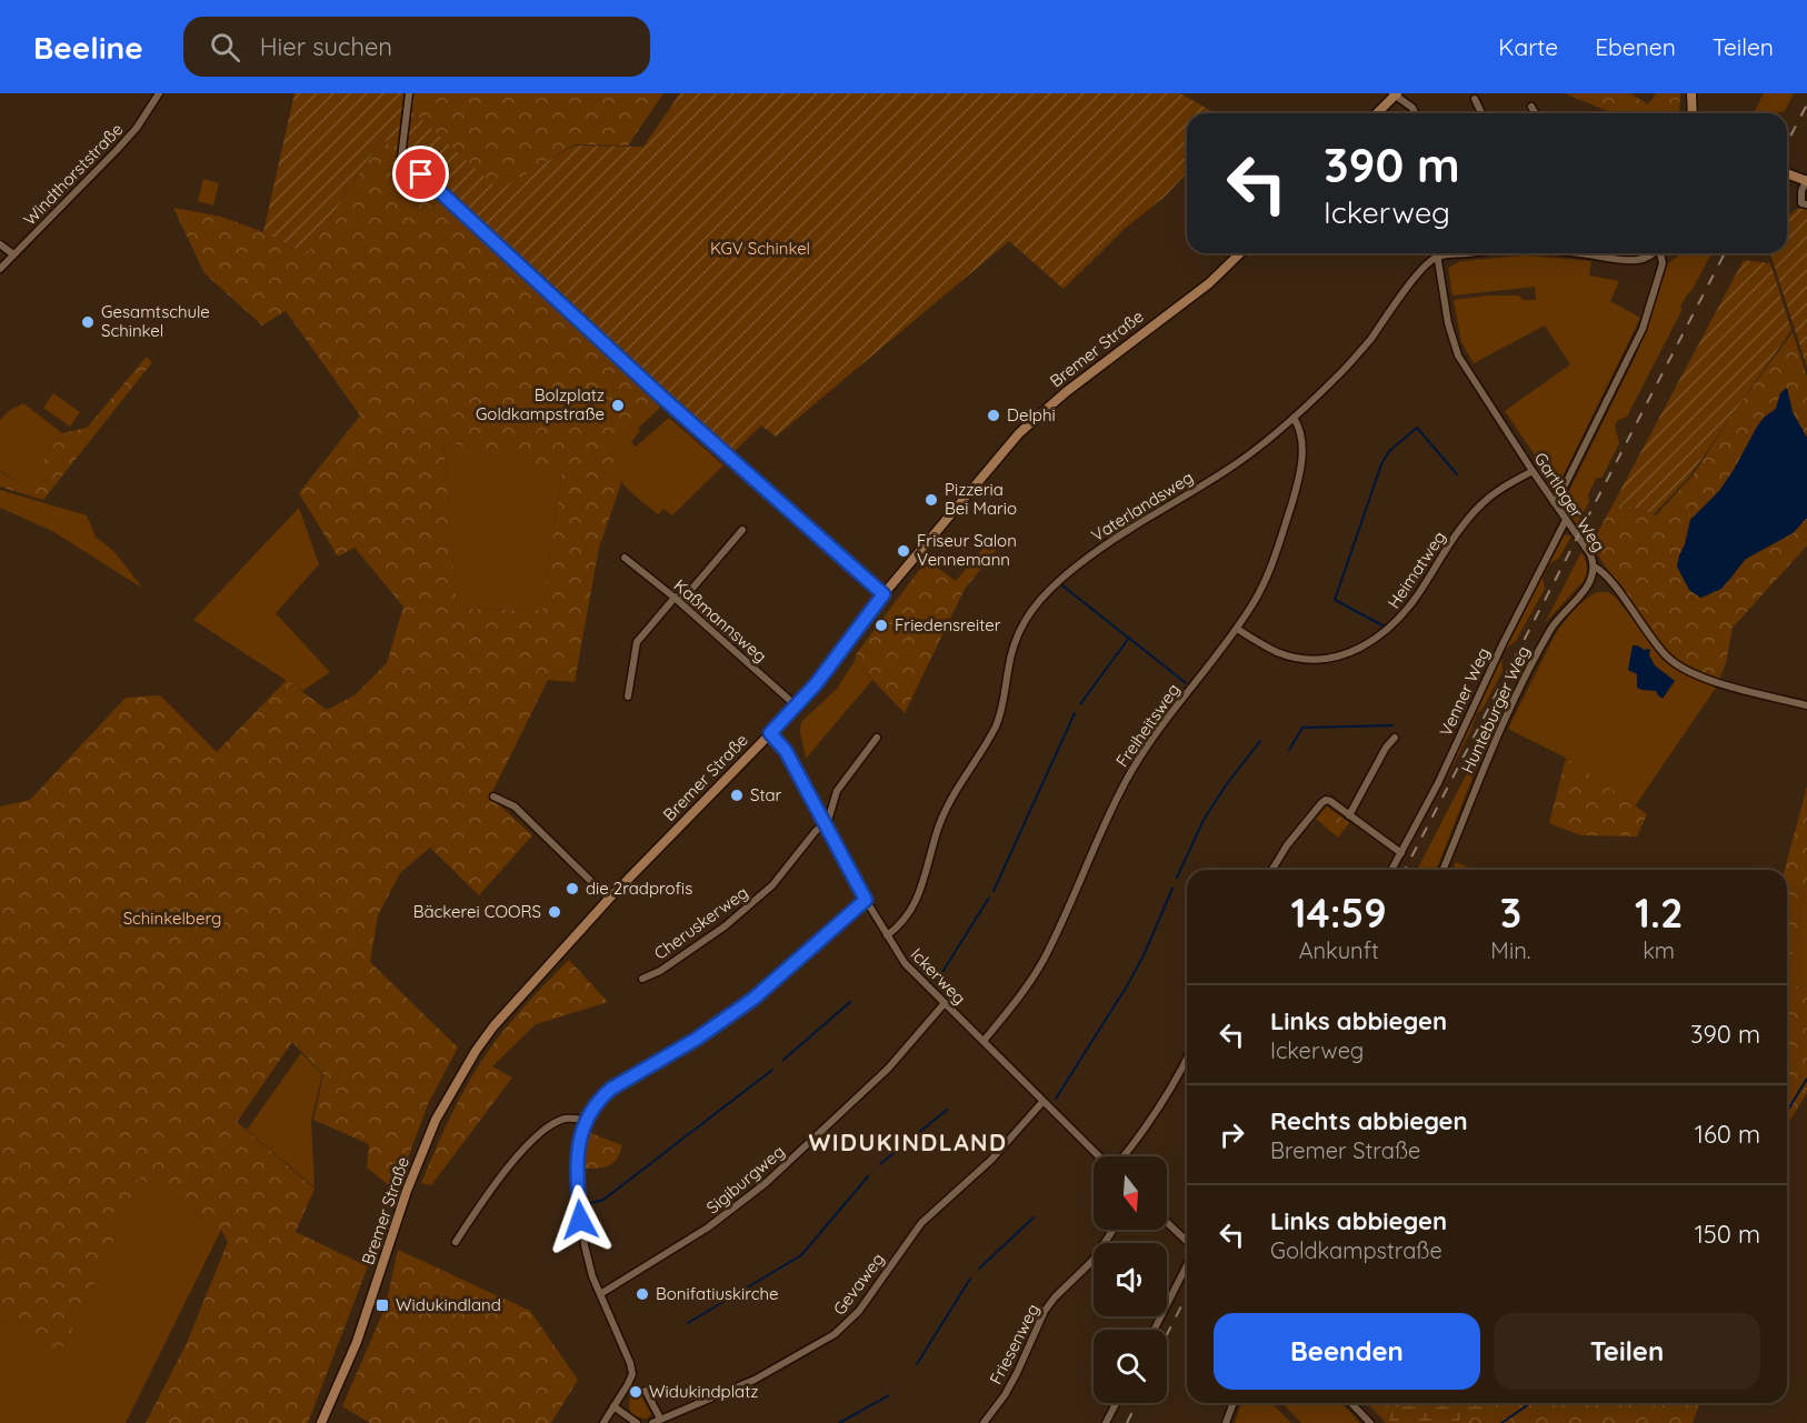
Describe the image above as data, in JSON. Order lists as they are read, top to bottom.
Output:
{
  "streets": {
    "main road": ["Bremer Straße"],
    "street": [
      "Windthorststraße",
      "Gartlager Weg",
      "Vaterlandsweg",
      "Heimatweg",
      "Kaßmannsweg",
      "Venner Weg",
      "Hunteburger Weg",
      "Freiheitsweg",
      "Cheruskerweg",
      "Ickerweg",
      "Sigiburgweg",
      "Gevaweg",
      "Friesenweg"
    ]
  },
  "crossings": [
    ["Bremer Straße", "Kaßmannsweg"],
    ["Bremer Straße", "Ickerweg"],
    ["Gartlager Weg", "Vaterlandsweg"],
    ["Gartlager Weg", "Heimatweg"],
    ["Gartlager Weg", "Venner Weg"],
    ["Gartlager Weg", "Hunteburger Weg"],
    ["Vaterlandsweg", "Freiheitsweg"],
    ["Vaterlandsweg", "Ickerweg"],
    ["Heimatweg", "Freiheitsweg"],
    ["Freiheitsweg", "Ickerweg"],
    ["Cheruskerweg", "Ickerweg"],
    ["Ickerweg", "Sigiburgweg"],
    ["Ickerweg", "Gevaweg"]
  ],
  "districts": ["WIDUKINDLAND"],
  "parks": ["KGV Schinkel", "Schinkelberg"],
  "places": {
    "other": [
      "Gesamtschule Schinkel",
      "Bolzplatz Goldkampstraße",
      "Delphi",
      "Pizzeria Bei Mario",
      "Friseur Salon Vennemann",
      "Friedensreiter",
      "Star",
      "die 2radprofis",
      "Bäckerei COORS",
      "Bonifatiuskirche",
      "Widukindplatz"
    ],
    "transit": ["Widukindland"]
  },
  "north": "bottom",
  "page": {
    "header": "Beeline",
    "search": "Hier suchen",
    "nav": ["Karte", "Ebenen", "Teilen"],
    "turn": ["390 m", "Ickerweg"],
    "eta": [
      "14:59",
      "Ankunft",
      "3",
      "Min.",
      "1.2",
      "km"
    ],
    "list": [
      {
        "name": "Links abbiegen",
        "note": "Ickerweg",
        "value": "390 m"
      },
      {
        "name": "Rechts abbiegen",
        "note": "Bremer Straße",
        "value": "160 m"
      },
      {
        "name": "Links abbiegen",
        "note": "Goldkampstraße",
        "value": "150 m"
      }
    ],
    "buttons": ["Beenden", "Teilen"]
  }
}
